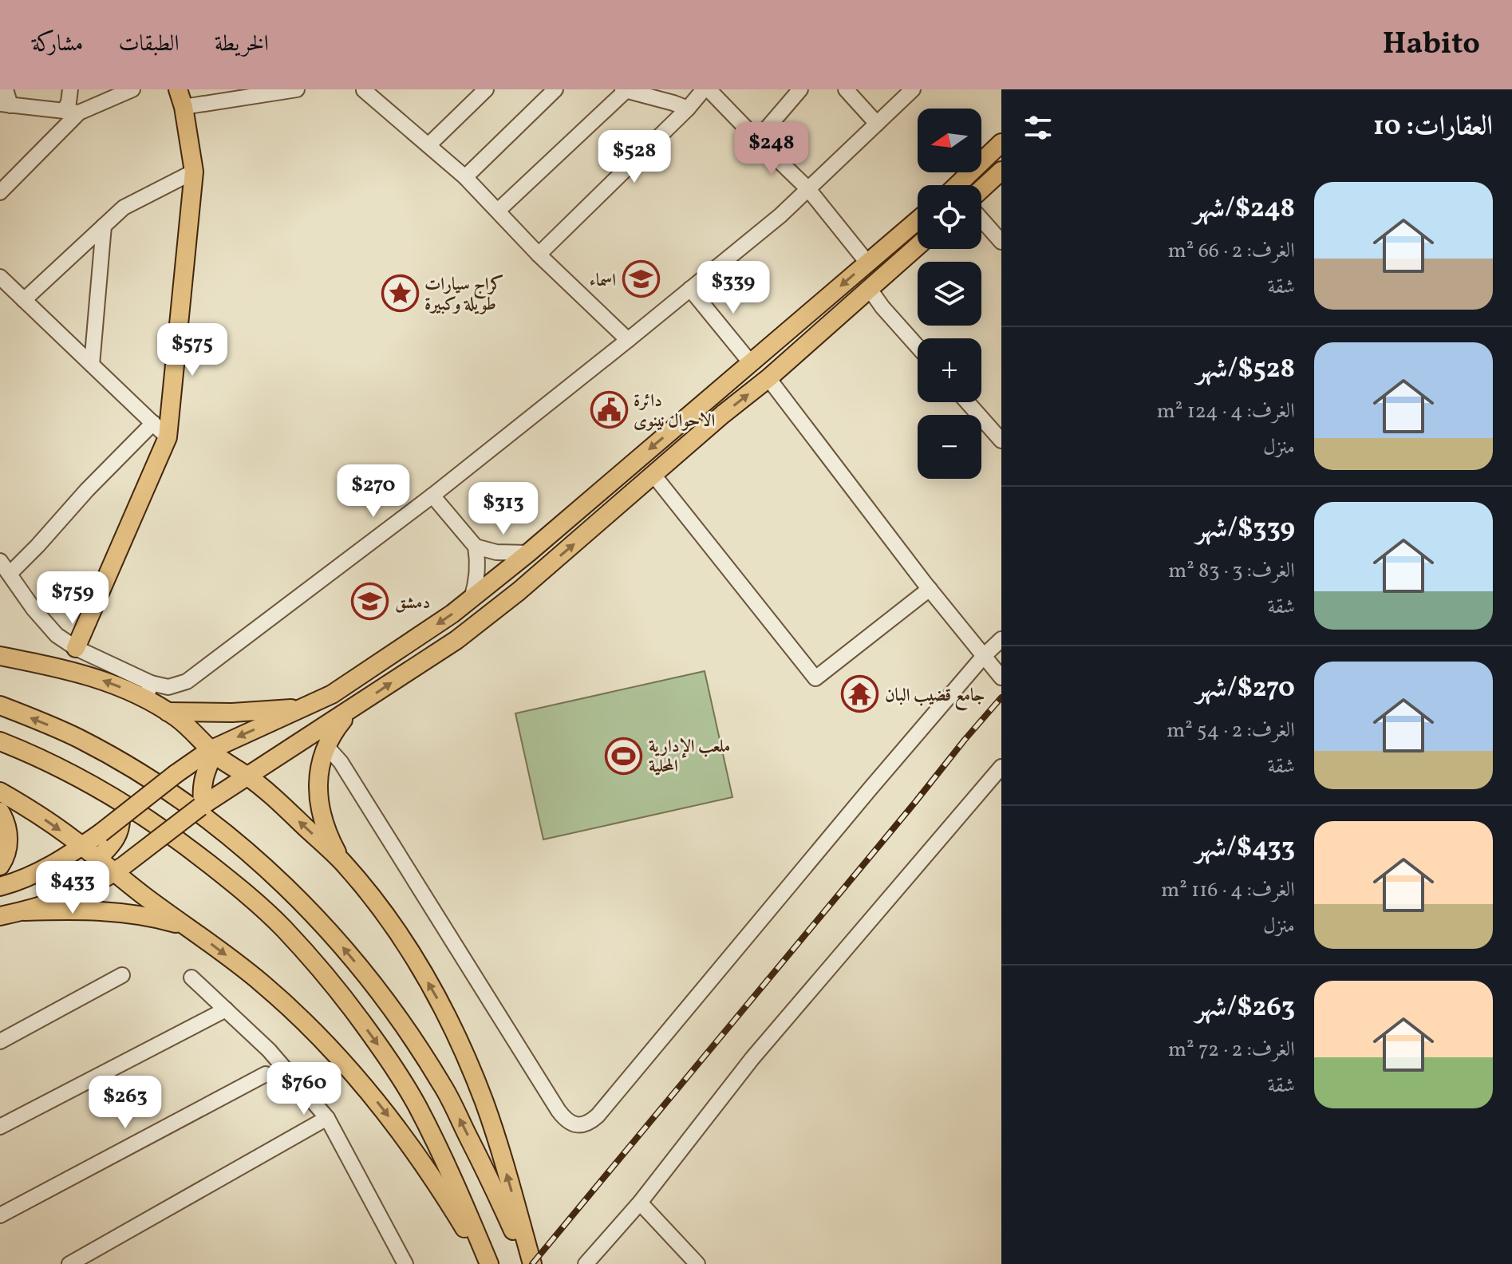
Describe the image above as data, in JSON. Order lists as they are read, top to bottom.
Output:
{
  "places": {
    "school or university": ["اسماء", "دمشق"],
    "place": ["كراج سيارات طويلة وكبيرة"],
    "public building": ["دائرة الاحوال نينوى"],
    "temple": ["جامع قضيب البان"],
    "sports": ["ملعب الإدارية المحلية"]
  },
  "north": "left",
  "page": {
    "header": "Habito",
    "nav": ["الخريطة", "الطبقات", "مشاركة"],
    "heading": "العقارات: 10",
    "map_buttons": ["+", "−"],
    "price": [
      "$248",
      "$528",
      "$339",
      "$575",
      "$270",
      "$313",
      "$759",
      "$433",
      "$760",
      "$263"
    ],
    "list": [
      {
        "name": "$248/شهر",
        "note": "الغرف: 2 · 66 m² · شقة"
      },
      {
        "name": "$528/شهر",
        "note": "الغرف: 4 · 124 m² · منزل"
      },
      {
        "name": "$339/شهر",
        "note": "الغرف: 3 · 83 m² · شقة"
      },
      {
        "name": "$270/شهر",
        "note": "الغرف: 2 · 54 m² · شقة"
      },
      {
        "name": "$433/شهر",
        "note": "الغرف: 4 · 116 m² · منزل"
      },
      {
        "name": "$263/شهر",
        "note": "الغرف: 2 · 72 m² · شقة"
      }
    ]
  }
}
